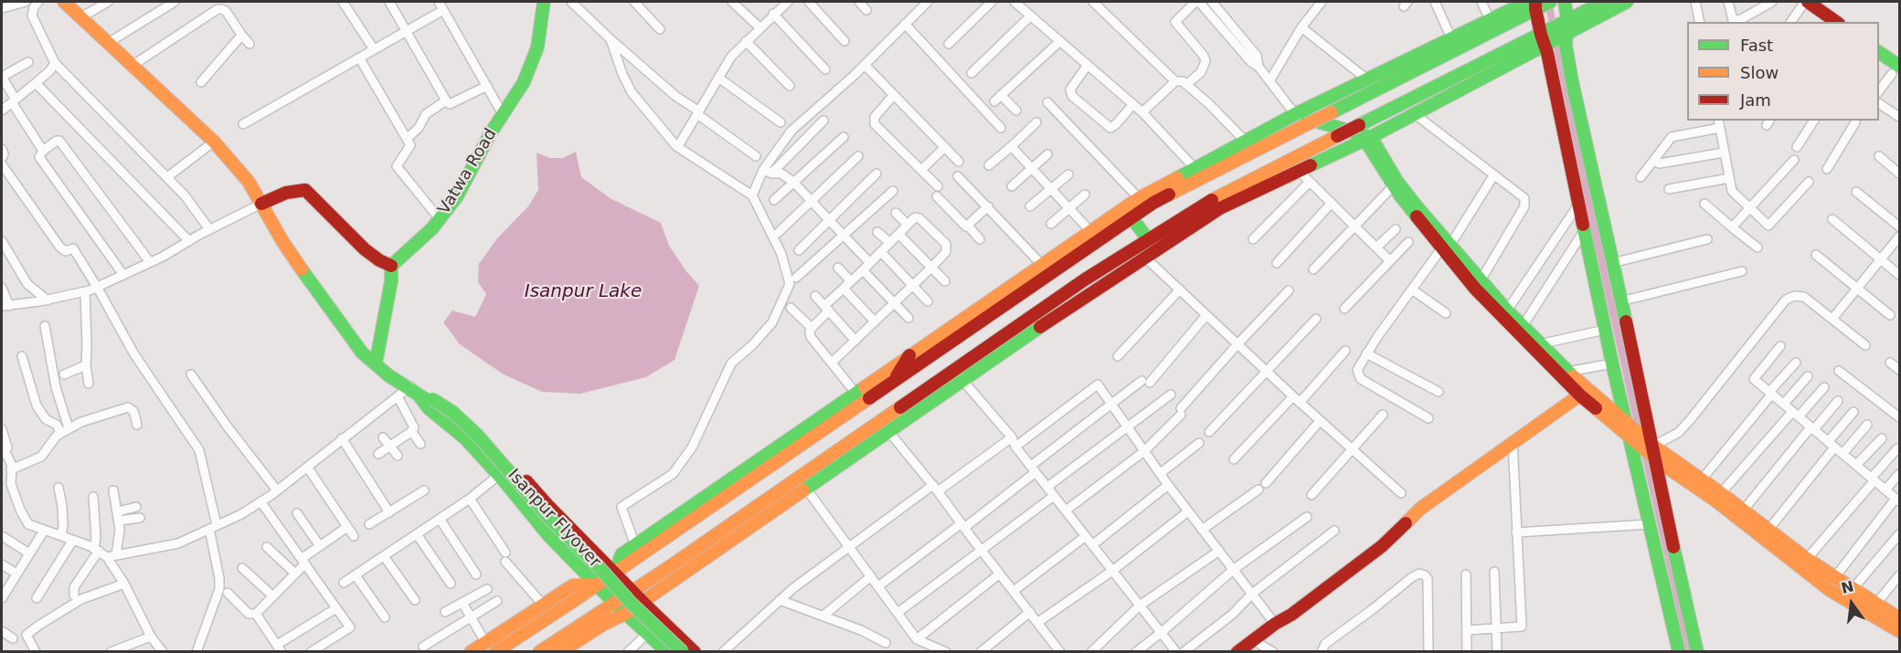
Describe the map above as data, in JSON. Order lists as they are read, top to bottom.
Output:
{
  "streets": {
    "street": ["Vatwa Road", "Isanpur Flyover"]
  },
  "water": ["Isanpur Lake"],
  "legend": ["Fast", "Slow", "Jam"],
  "north": "top"
}
